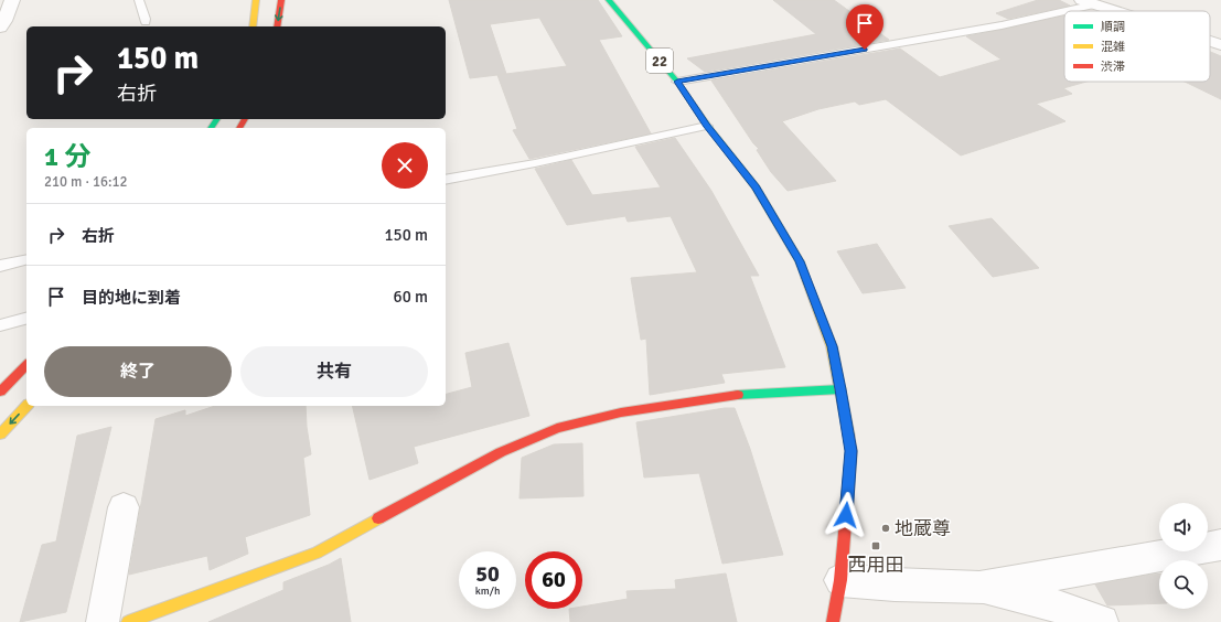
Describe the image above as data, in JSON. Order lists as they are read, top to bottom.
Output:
{
  "streets": {
    "main road": ["22"]
  },
  "places": {
    "other": ["地蔵尊"],
    "transit": ["西用田"]
  },
  "legend": ["順調", "混雑", "渋滞"],
  "page": {
    "turn": ["150 m", "右折"],
    "heading": ["1 分", "210 m · 16:12"],
    "list": [
      {
        "name": "右折",
        "value": "150 m"
      },
      {
        "name": "目的地に到着",
        "value": "60 m"
      }
    ],
    "buttons": ["終了", "共有"],
    "speed": "50 km/h",
    "limit": "60"
  }
}
